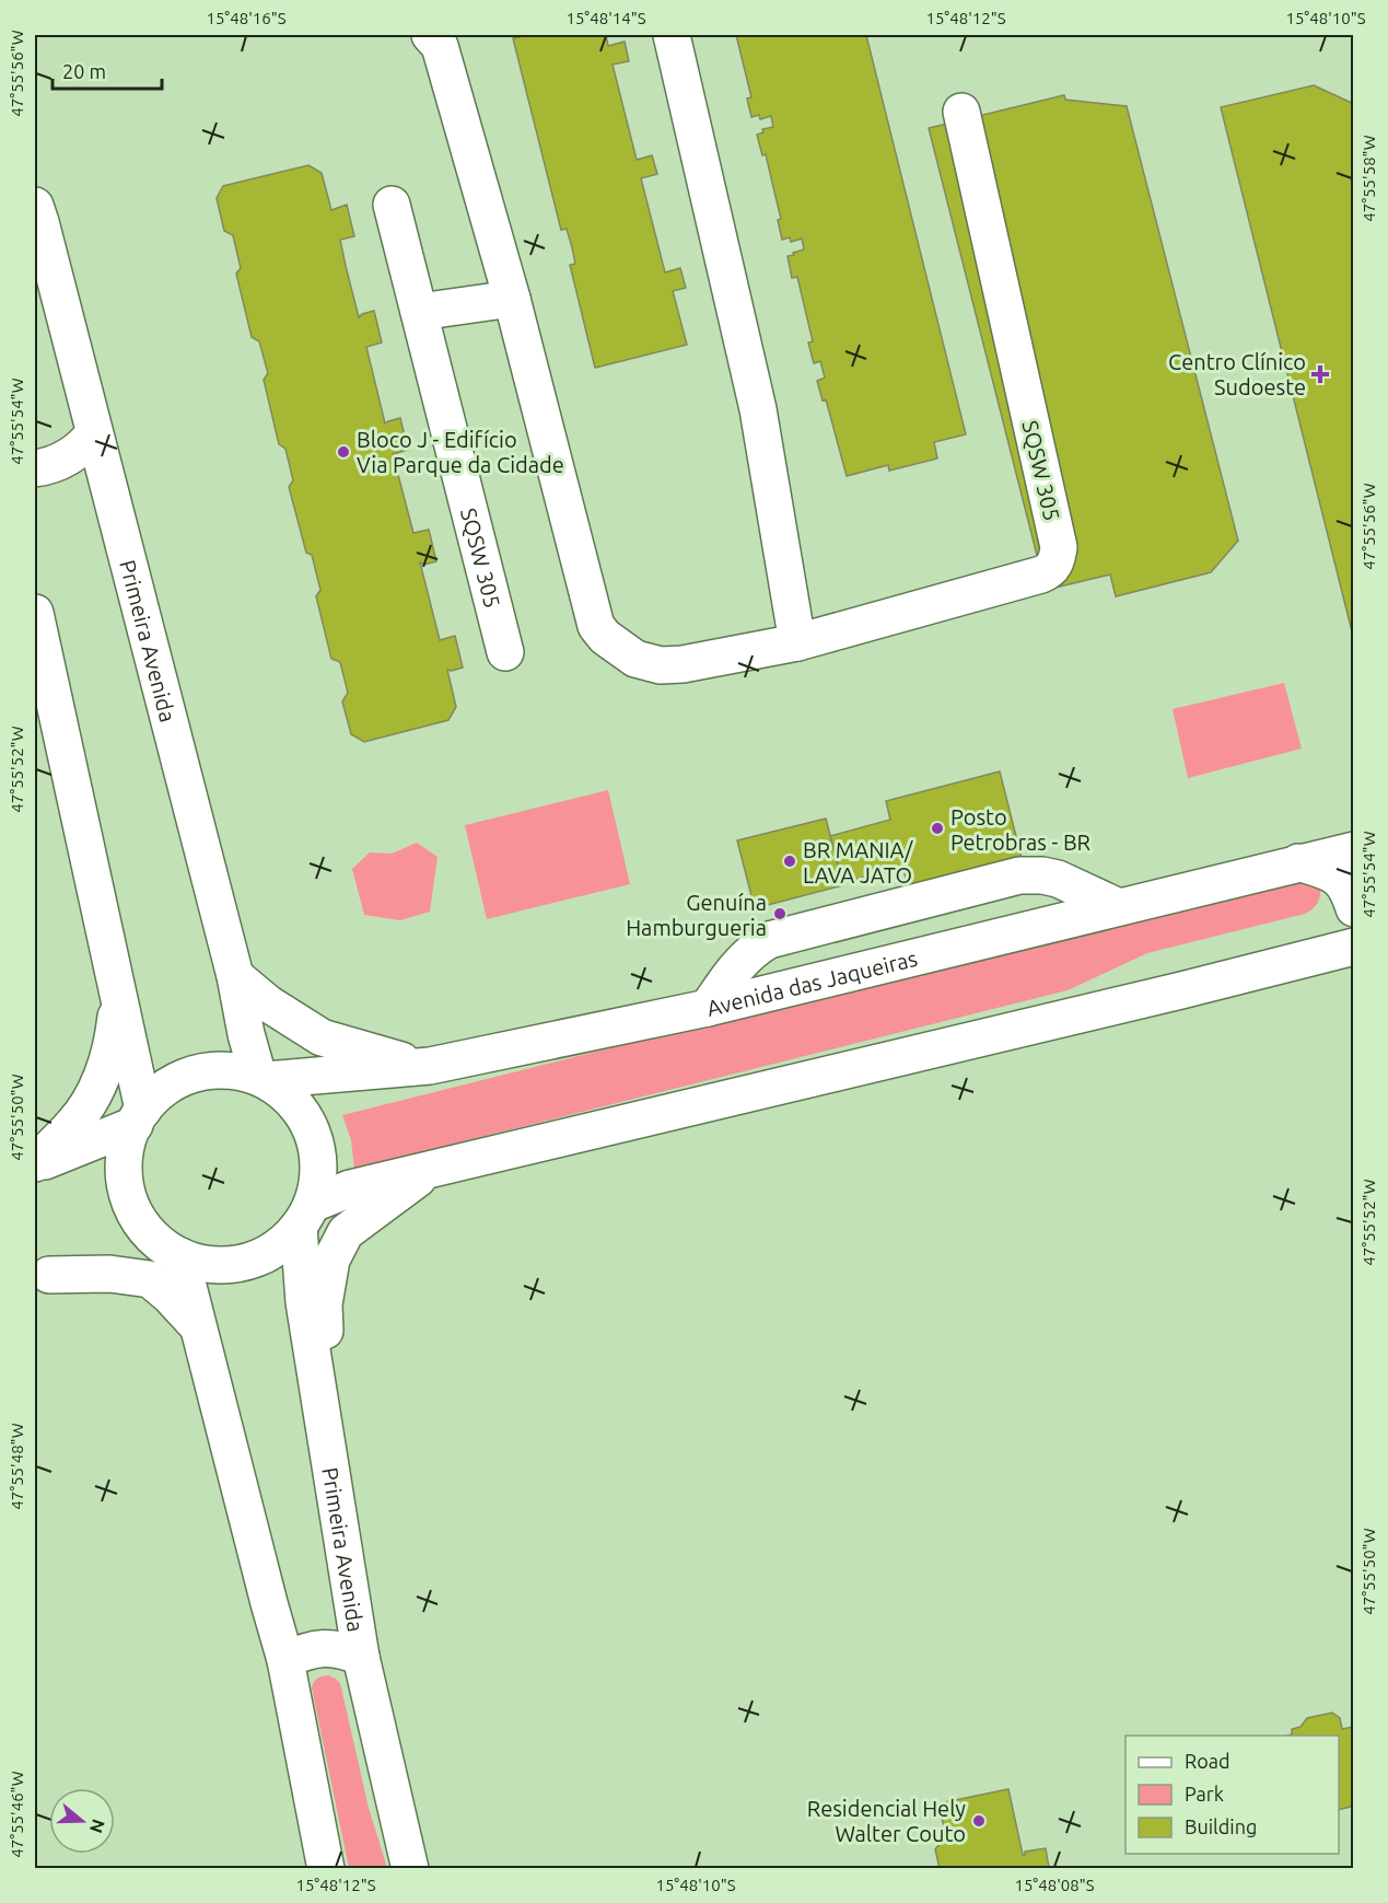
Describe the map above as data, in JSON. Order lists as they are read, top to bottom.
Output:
{
  "streets": {
    "main road": ["SQSW 305", "Primeira Avenida", "Avenida das Jaqueiras"]
  },
  "crossings": [
    ["Primeira Avenida", "Avenida das Jaqueiras"]
  ],
  "places": {
    "health": ["Centro Clínico Sudoeste"],
    "other": [
      "Bloco J - Edifício Via Parque da Cidade",
      "Posto Petrobras - BR",
      "BR MANIA/ LAVA JATO",
      "Genuína Hamburgueria",
      "Residencial Hely Walter Couto"
    ]
  },
  "legend": ["Road", "Park", "Building"],
  "scale_bar": "20 m",
  "north": "right",
  "coordinates": [
    "15°48'16\"S",
    "15°48'14\"S",
    "15°48'12\"S",
    "15°48'10\"S",
    "47°55'56\"W",
    "47°55'58\"W",
    "47°55'54\"W",
    "47°55'52\"W",
    "47°55'50\"W",
    "47°55'48\"W",
    "47°55'46\"W",
    "15°48'08\"S"
  ]
}
